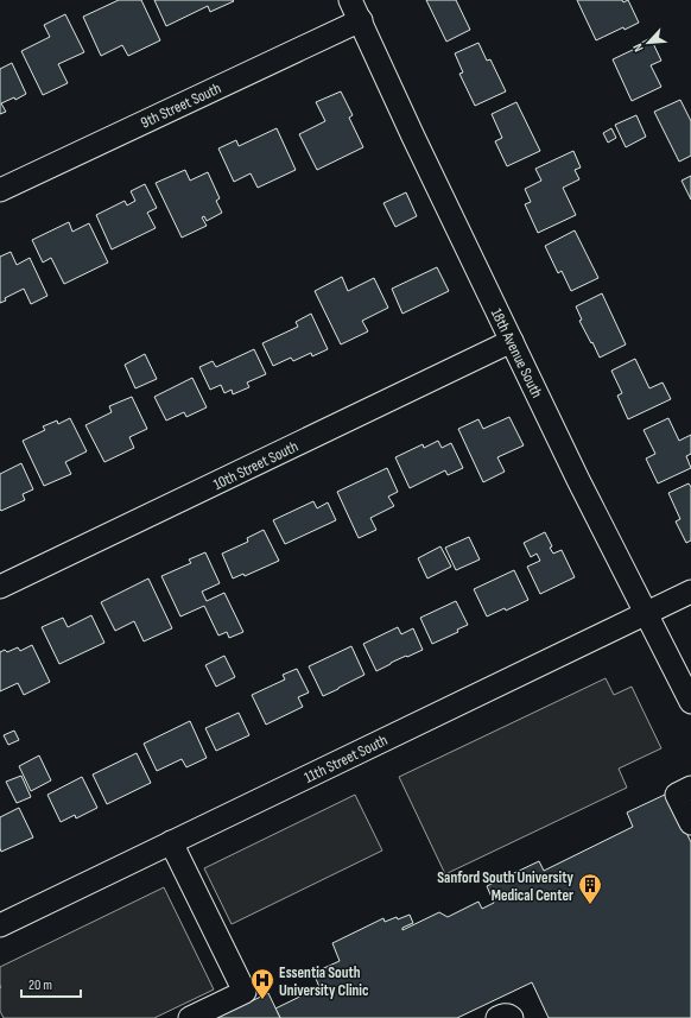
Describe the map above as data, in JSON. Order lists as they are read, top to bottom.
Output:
{
  "streets": {
    "street": [
      "9th Street South",
      "18th Avenue South",
      "10th Street South",
      "11th Street South"
    ]
  },
  "crossings": [
    ["9th Street South", "18th Avenue South"],
    ["18th Avenue South", "10th Street South"],
    ["18th Avenue South", "11th Street South"]
  ],
  "places": {
    "building": ["Sanford South University Medical Center"],
    "hospital": ["Essentia South University Clinic"]
  },
  "scale_bar": "20 m",
  "north": "bottom left"
}
